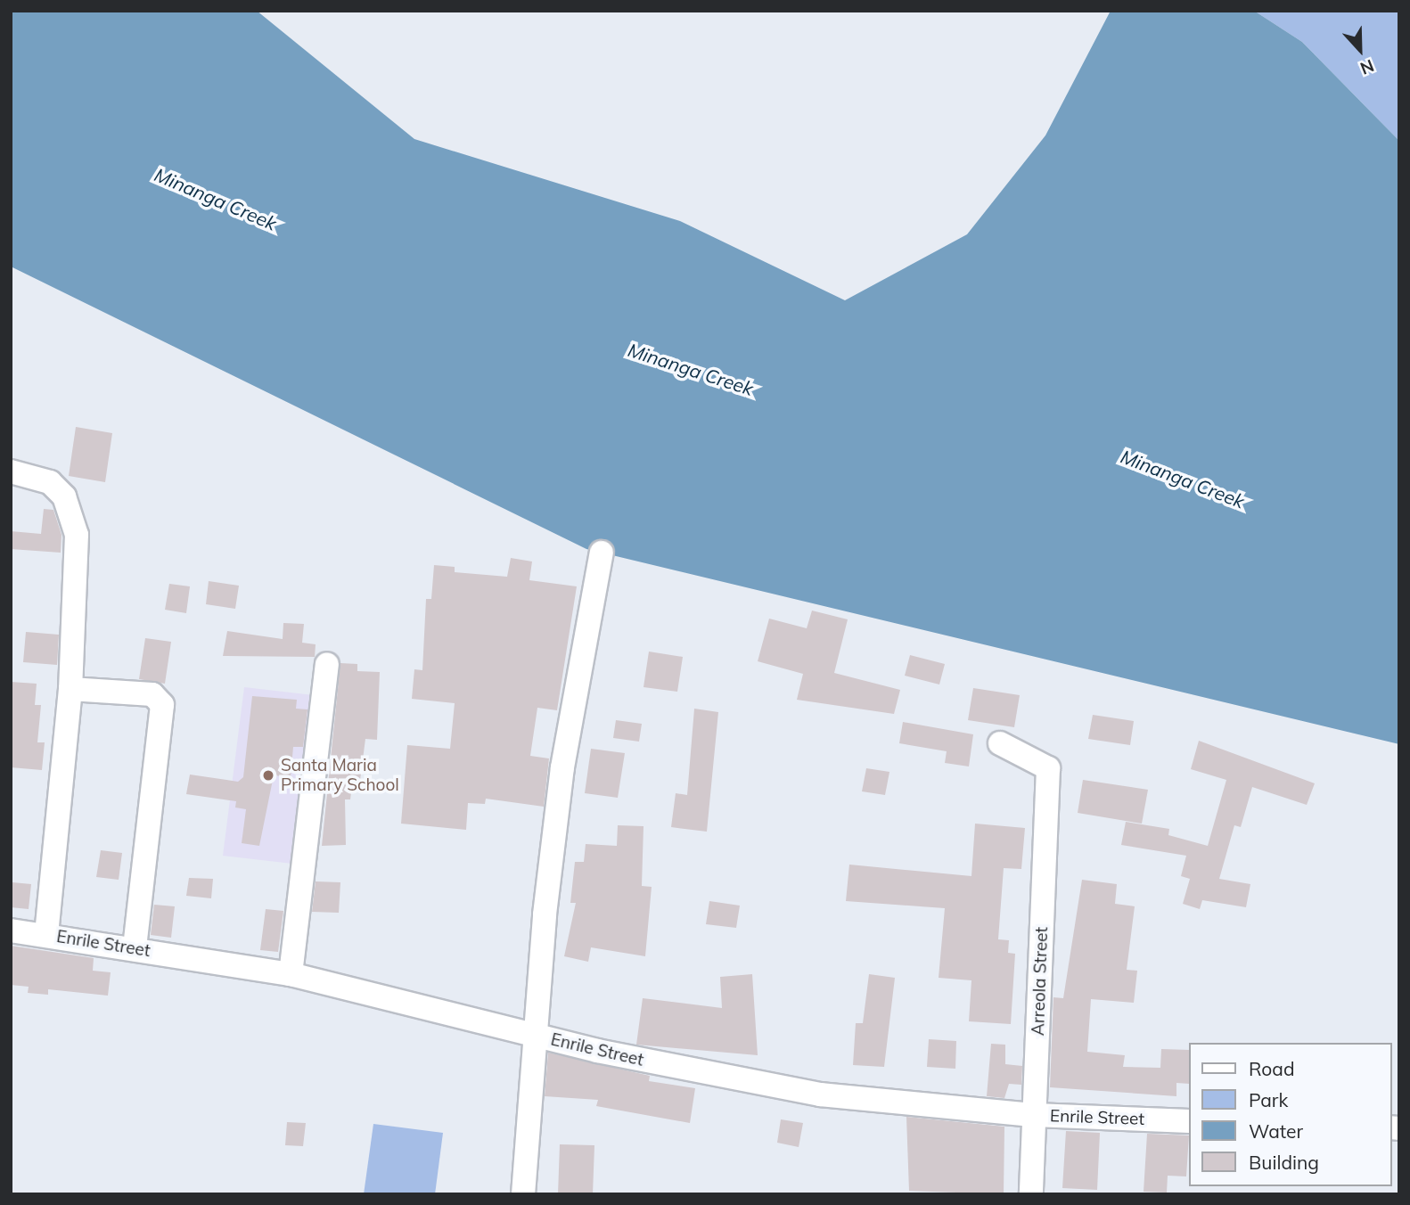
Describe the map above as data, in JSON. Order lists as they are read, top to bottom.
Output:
{
  "streets": {
    "street": ["Enrile Street", "Arreola Street"]
  },
  "crossings": [
    ["Enrile Street", "Arreola Street"]
  ],
  "water": ["Minanga Creek"],
  "places": ["Santa Maria Primary School"],
  "legend": [
    "Road",
    "Park",
    "Water",
    "Building"
  ],
  "north": "bottom"
}
